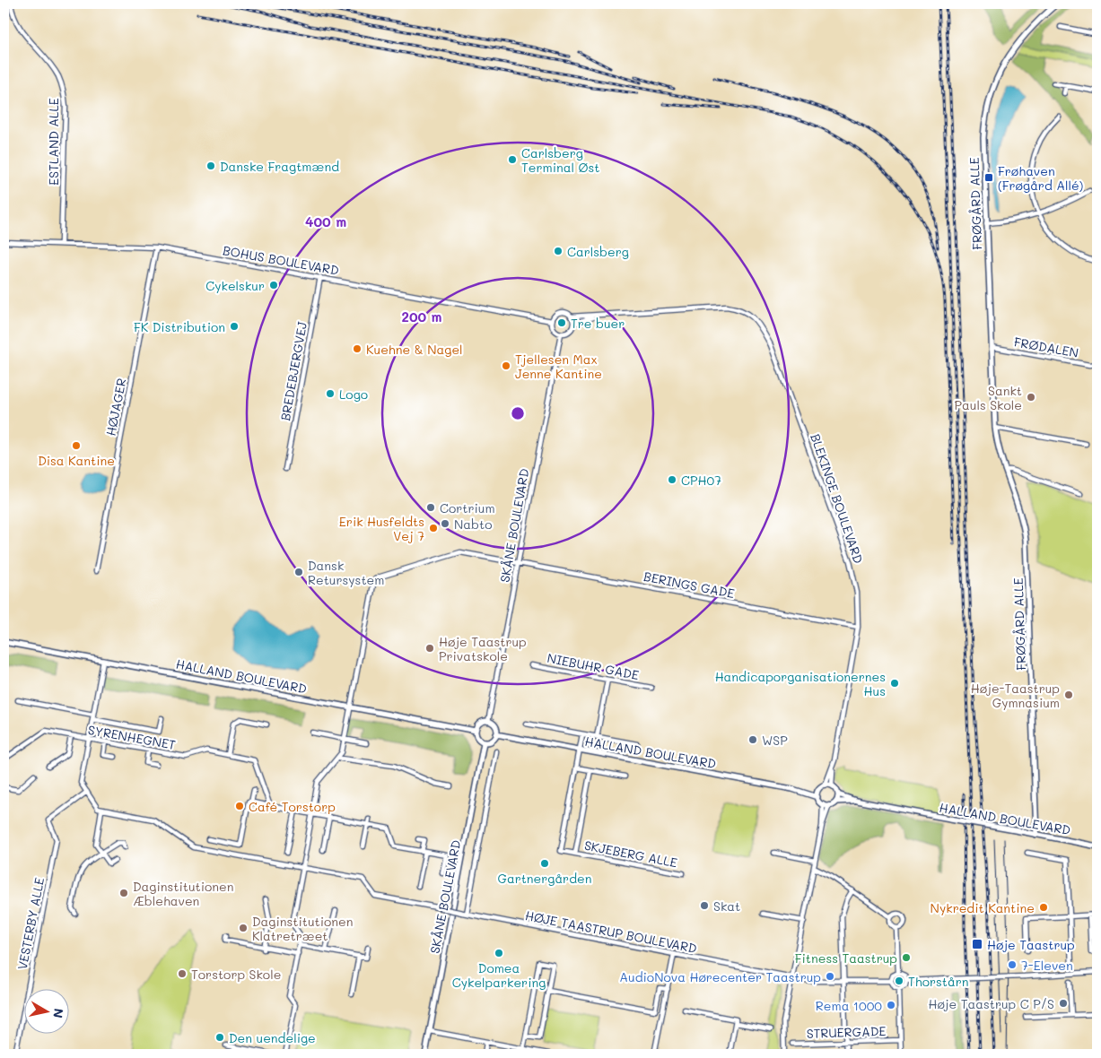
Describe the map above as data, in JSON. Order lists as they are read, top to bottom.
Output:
{
  "streets": {
    "street": [
      "ESTLAND ALLE",
      "FRØGÅRD ALLE",
      "BOHUS BOULEVARD",
      "FRØDALEN",
      "BREDEBJERGVEJ",
      "HØJAGER",
      "BLEKINGE BOULEVARD",
      "SKÅNE BOULEVARD",
      "BERINGS GADE",
      "NIEBUHR GADE",
      "HALLAND BOULEVARD",
      "SYRENHEGNET",
      "SKJEBERG ALLE",
      "VESTERBY ALLE",
      "HØJE TAASTRUP BOULEVARD",
      "STRUERGADE"
    ]
  },
  "crossings": [
    ["ESTLAND ALLE", "BOHUS BOULEVARD"],
    ["FRØGÅRD ALLE", "FRØDALEN"],
    ["FRØGÅRD ALLE", "HALLAND BOULEVARD"],
    ["BOHUS BOULEVARD", "BREDEBJERGVEJ"],
    ["BOHUS BOULEVARD", "HØJAGER"],
    ["BOHUS BOULEVARD", "SKÅNE BOULEVARD"],
    ["BLEKINGE BOULEVARD", "BERINGS GADE"],
    ["BLEKINGE BOULEVARD", "HALLAND BOULEVARD"],
    ["SKÅNE BOULEVARD", "BERINGS GADE"],
    ["SKÅNE BOULEVARD", "HALLAND BOULEVARD"],
    ["BERINGS GADE", "HALLAND BOULEVARD"],
    ["HALLAND BOULEVARD", "SKJEBERG ALLE"]
  ],
  "places": {
    "other": [
      "Carlsberg Terminal Øst",
      "Danske Fragtmænd",
      "Carlsberg",
      "Cykelskur",
      "Tre buer",
      "FK Distribution",
      "Kuehne & Nagel",
      "Tjellesen Max Jenne Kantine",
      "Logo",
      "Sankt Pauls Skole",
      "Disa Kantine",
      "CPH07",
      "Cortrium",
      "Nabto",
      "Erik Husfeldts Vej 7",
      "Dansk Retursystem",
      "Høje Taastrup Privatskole",
      "Handicaporganisationernes Hus",
      "Høje-Taastrup Gymnasium",
      "WSP",
      "Café Torstorp",
      "Gartnergården",
      "Daginstitutionen Æblehaven",
      "Skat",
      "Nykredit Kantine",
      "Daginstitutionen Klatretræet",
      "Domea Cykelparkering",
      "Fitness Taastrup",
      "7-Eleven",
      "Torstorp Skole",
      "AudioNova Hørecenter Taastrup",
      "Thorstårn",
      "Høje Taastrup C P/S",
      "Rema 1000",
      "Den uendelige"
    ],
    "transit": ["Frøhaven (Frøgård Allé)", "Høje Taastrup"]
  },
  "north": "right",
  "rings": ["400 m", "200 m"]
}
